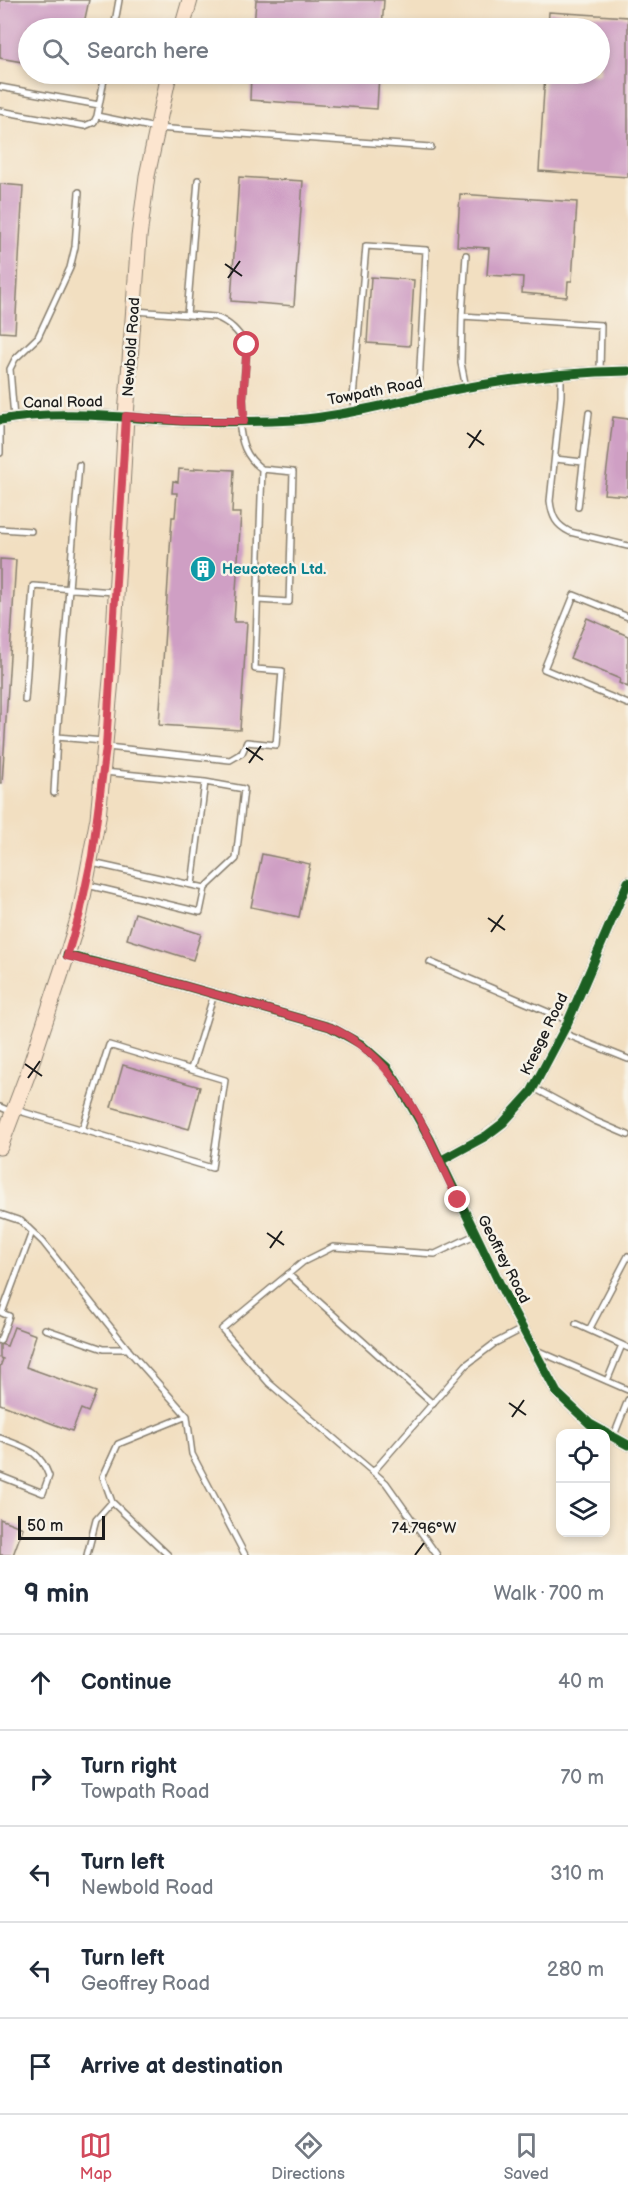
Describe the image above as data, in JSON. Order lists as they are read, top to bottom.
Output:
{
  "streets": {
    "main road": ["Newbold Road"],
    "street": [
      "Towpath Road",
      "Canal Road",
      "Kresge Road",
      "Geoffrey Road"
    ]
  },
  "crossings": [
    ["Newbold Road", "Towpath Road"],
    ["Newbold Road", "Canal Road"],
    ["Newbold Road", "Geoffrey Road"],
    ["Towpath Road", "Canal Road"],
    ["Kresge Road", "Geoffrey Road"]
  ],
  "places": {
    "building": ["Heucotech Ltd."]
  },
  "scale_bar": "50 m",
  "page": {
    "search": "Search here",
    "scale": "50 m",
    "heading": ["9 min", "Walk · 700 m"],
    "list": [
      ["Continue", "40 m"],
      ["Turn right", "Towpath Road", "70 m"],
      ["Turn left", "Newbold Road", "310 m"],
      ["Turn left", "Geoffrey Road", "280 m"],
      "Arrive at destination"
    ],
    "nav": ["Map", "Directions", "Saved"]
  },
  "coordinates": ["74.796°W"]
}
